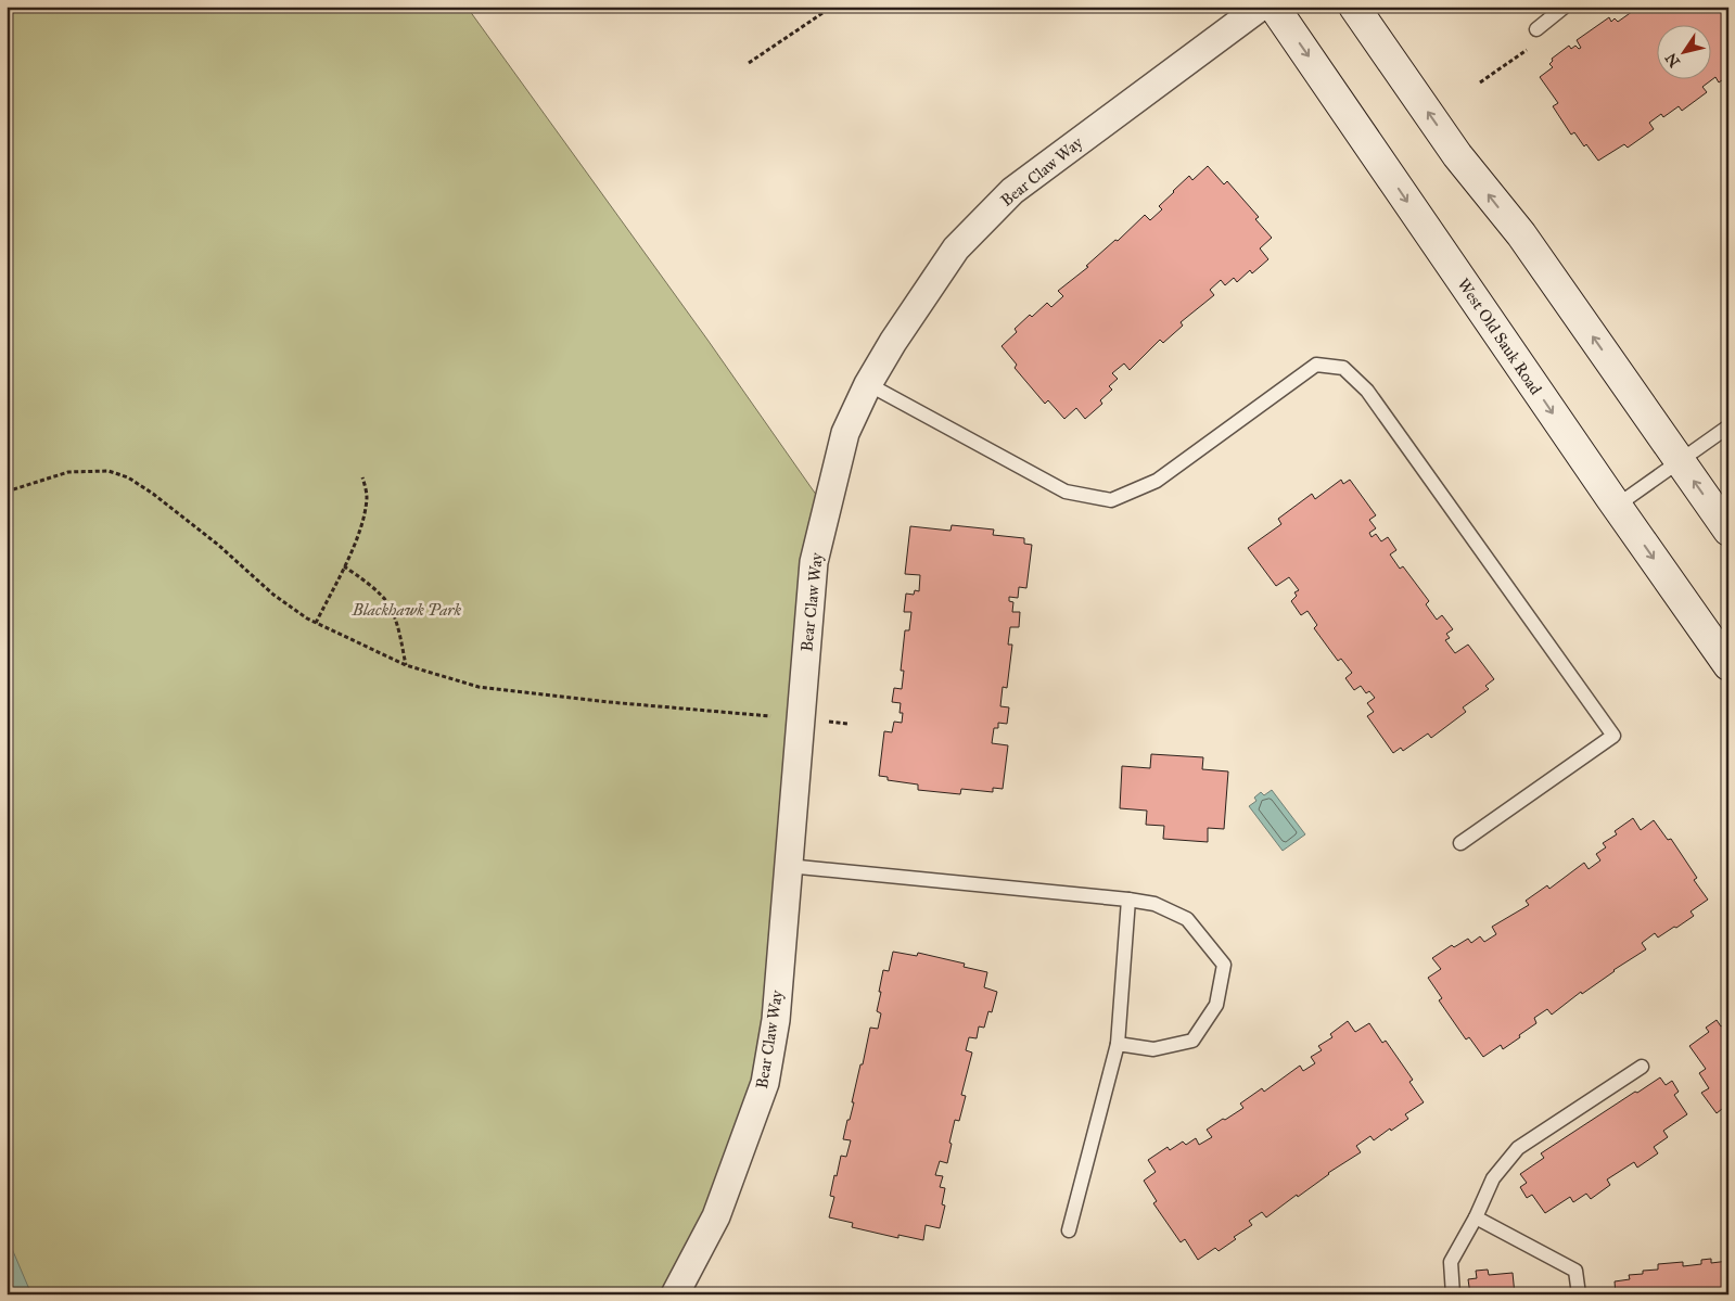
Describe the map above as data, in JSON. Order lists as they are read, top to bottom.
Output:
{
  "streets": {
    "street": ["Bear Claw Way", "West Old Sauk Road"]
  },
  "parks": ["Blackhawk Park"],
  "north": "bottom left"
}
